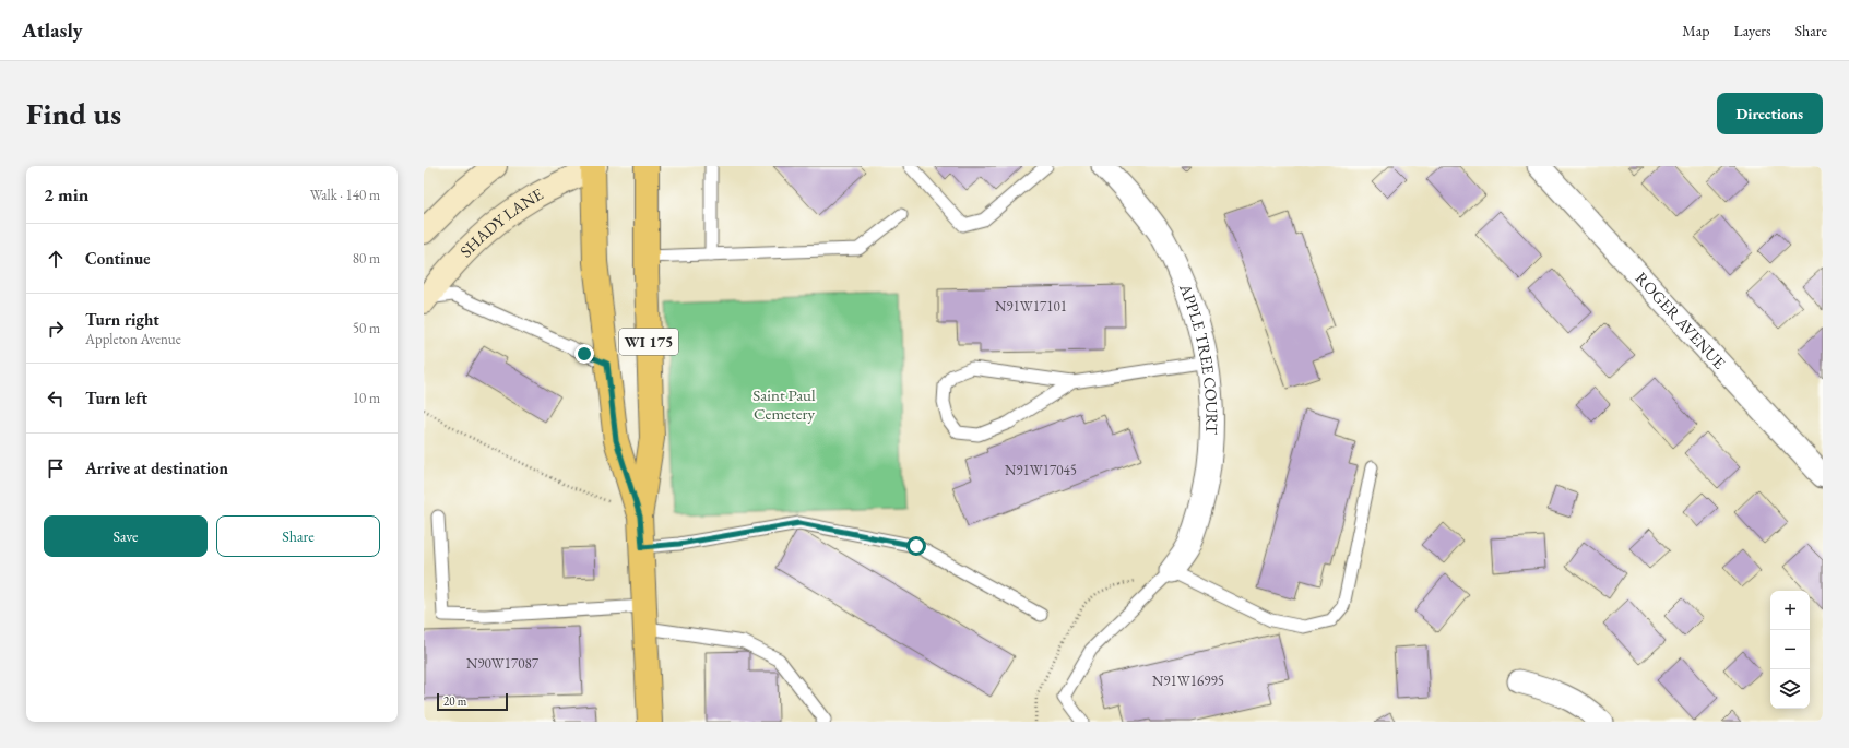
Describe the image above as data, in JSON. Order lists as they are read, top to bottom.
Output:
{
  "streets": {
    "main road": ["WI 175"],
    "street": ["SHADY LANE", "ROGER AVENUE", "APPLE TREE COURT"]
  },
  "crossings": [
    ["SHADY LANE", "WI 175"]
  ],
  "parks": ["Saint Paul Cemetery"],
  "house_numbers": [
    "N91W17101",
    "N91W17045",
    "N90W17087",
    "N91W16995"
  ],
  "scale_bar": "20 m",
  "page": {
    "header": "Atlasly",
    "nav": ["Map", "Layers", "Share"],
    "buttons": [
      "Directions",
      ["Save", "Share"]
    ],
    "title": "Find us",
    "heading": ["2 min", "Walk · 140 m"],
    "list": [
      ["Continue", "80 m"],
      ["Turn right", "Appleton Avenue", "50 m"],
      ["Turn left", "10 m"],
      "Arrive at destination"
    ],
    "map_buttons": ["+", "−"],
    "scale": "20 m"
  }
}
